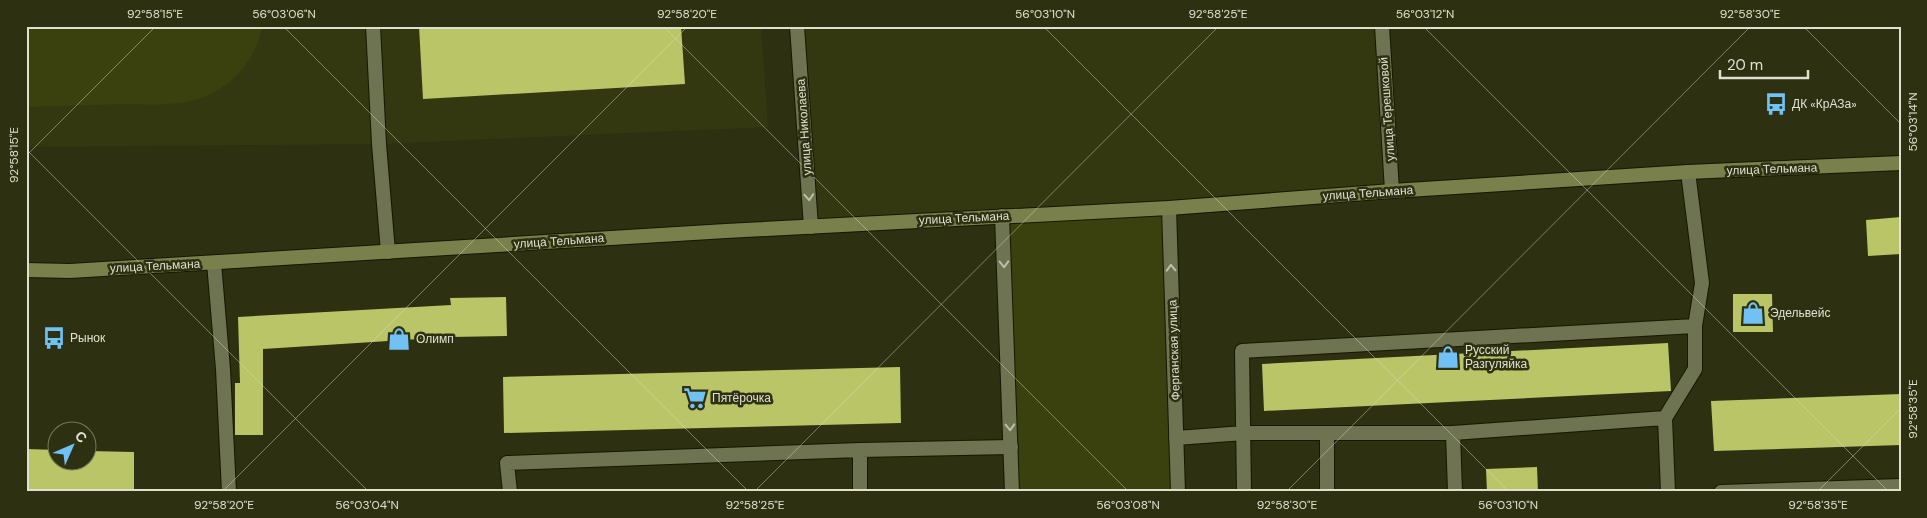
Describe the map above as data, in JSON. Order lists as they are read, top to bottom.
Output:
{
  "streets": {
    "main road": ["улица Тельмана"],
    "street": ["улица Терешковой", "улица Николаева", "Ферганская улица"]
  },
  "crossings": [
    ["улица Терешковой", "улица Тельмана"],
    ["улица Николаева", "улица Тельмана"],
    ["улица Тельмана", "Ферганская улица"]
  ],
  "one_way": ["улица Николаева", "Ферганская улица"],
  "places": {
    "bus stop": ["ДК «КрАЗа»", "Рынок"],
    "shop": ["Эдельвейс", "Олимп", "Русский Разгуляйка"],
    "supermarket": ["Пятёрочка"]
  },
  "scale_bar": "20 m",
  "north": "top right",
  "coordinates": [
    "92°58'15\"E",
    "56°03'06\"N",
    "92°58'20\"E",
    "56°03'10\"N",
    "92°58'25\"E",
    "56°03'12\"N",
    "92°58'30\"E",
    "56°03'14\"N",
    "92°58'35\"E",
    "56°03'04\"N",
    "56°03'08\"N"
  ]
}
